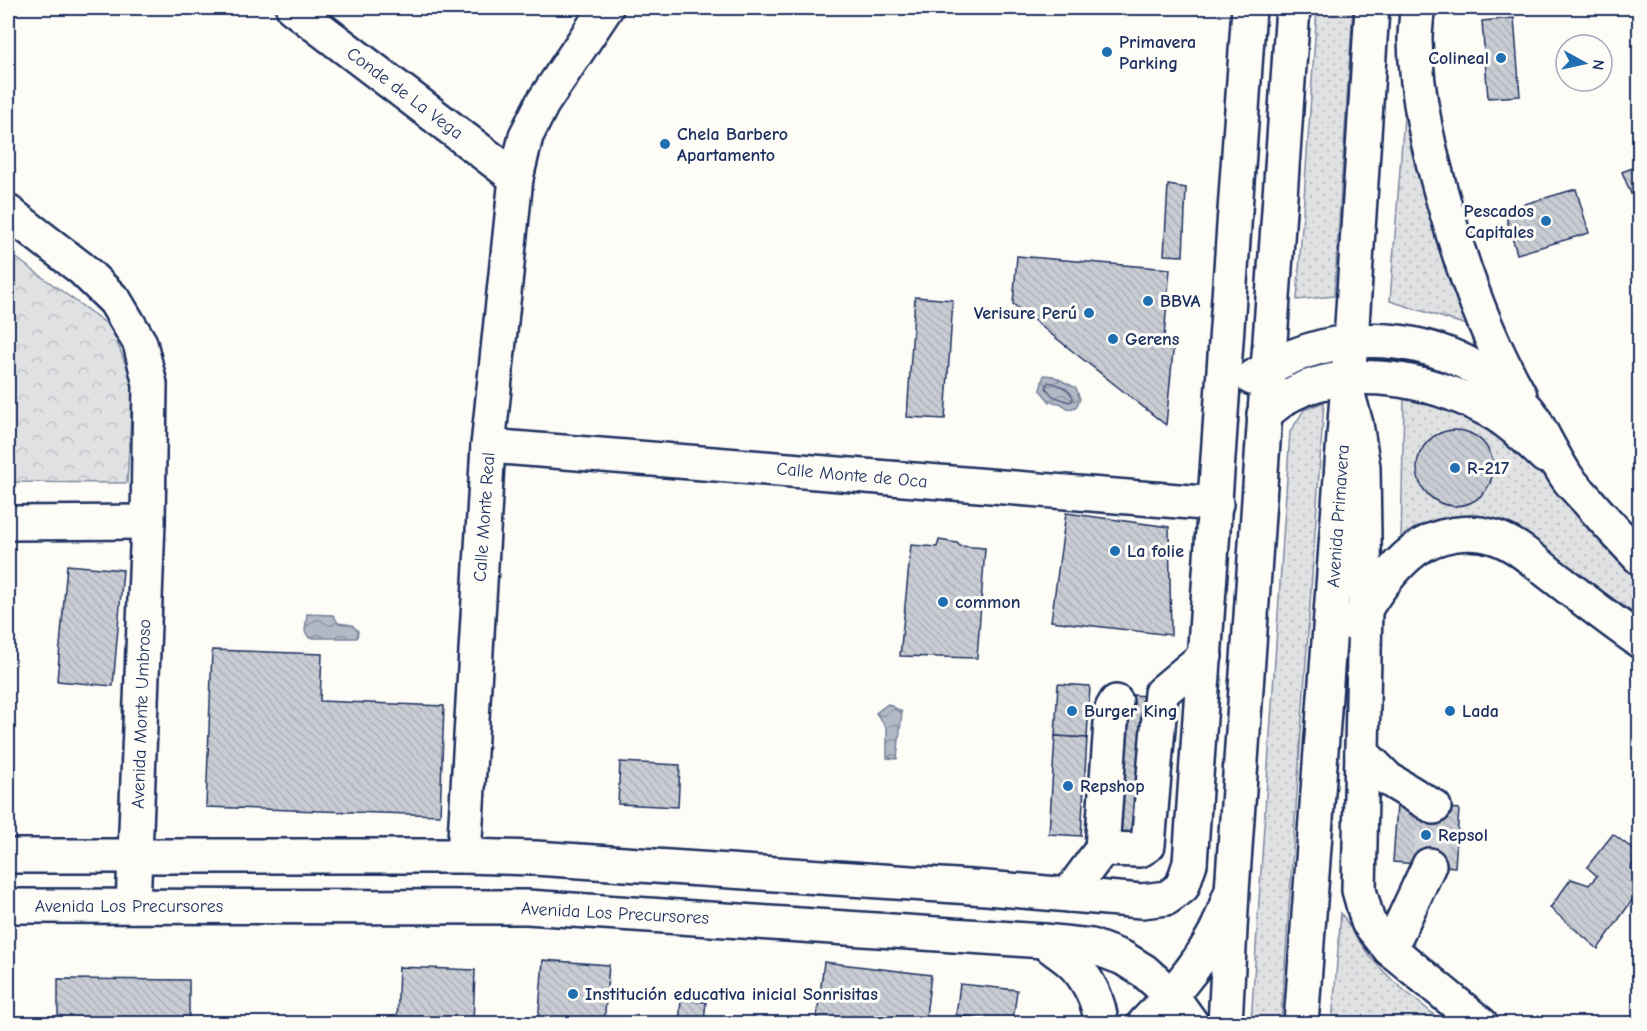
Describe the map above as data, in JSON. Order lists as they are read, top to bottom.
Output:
{
  "streets": {
    "main road": [
      "Conde de La Vega",
      "Calle Monte de Oca",
      "Avenida Primavera",
      "Calle Monte Real",
      "Avenida Monte Umbroso",
      "Avenida Los Precursores"
    ]
  },
  "crossings": [
    ["Conde de La Vega", "Calle Monte Real"],
    ["Calle Monte de Oca", "Calle Monte Real"],
    ["Avenida Monte Umbroso", "Avenida Los Precursores"]
  ],
  "places": [
    "Primavera Parking",
    "Colineal",
    "Chela Barbero Apartamento",
    "Pescados Capitales",
    "BBVA",
    "Verisure Perú",
    "Gerens",
    "R-217",
    "La folie",
    "common",
    "Burger King",
    "Lada",
    "Repshop",
    "Repsol",
    "Institución educativa inicial Sonrisitas"
  ],
  "north": "right"
}
